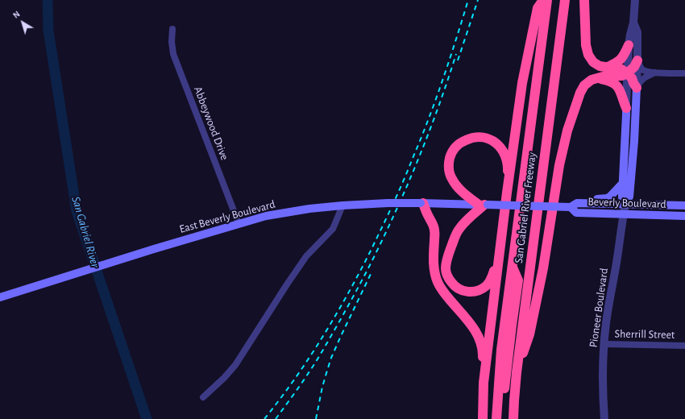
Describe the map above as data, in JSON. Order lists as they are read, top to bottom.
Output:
{
  "streets": {
    "highway": ["San Gabriel River Freeway"],
    "main road": ["Beverly Boulevard", "East Beverly Boulevard", "Pioneer Boulevard"],
    "street": ["Abbeywood Drive", "Sherrill Street"]
  },
  "crossings": [
    ["Abbeywood Drive", "East Beverly Boulevard"],
    ["Beverly Boulevard", "East Beverly Boulevard"],
    ["Beverly Boulevard", "Pioneer Boulevard"],
    ["Pioneer Boulevard", "Sherrill Street"]
  ],
  "water": ["San Gabriel River"],
  "north": "top left"
}
